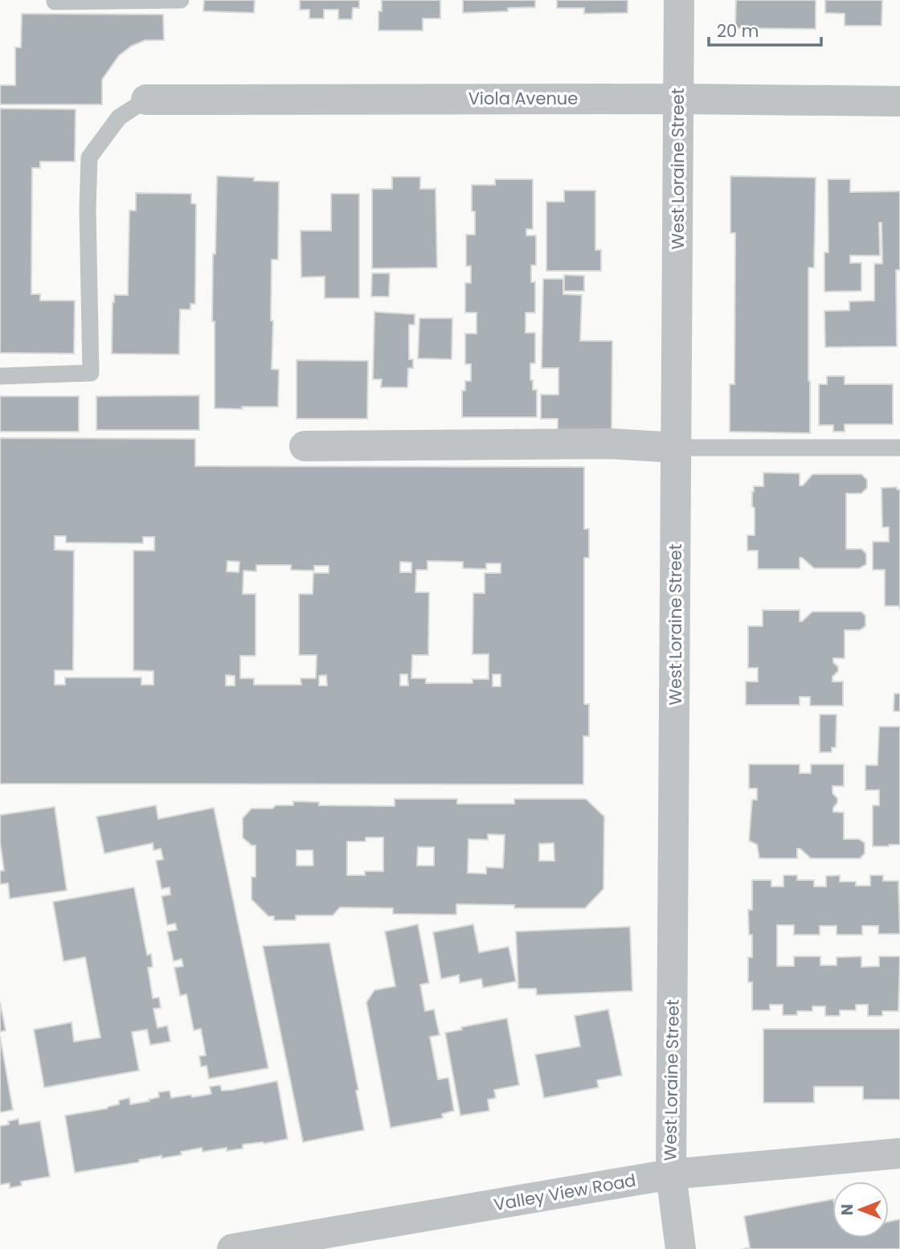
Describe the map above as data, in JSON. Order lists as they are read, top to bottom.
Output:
{
  "streets": {
    "street": ["Viola Avenue", "West Loraine Street", "Valley View Road"]
  },
  "crossings": [
    ["Viola Avenue", "West Loraine Street"],
    ["West Loraine Street", "Valley View Road"]
  ],
  "scale_bar": "20 m",
  "north": "left"
}
